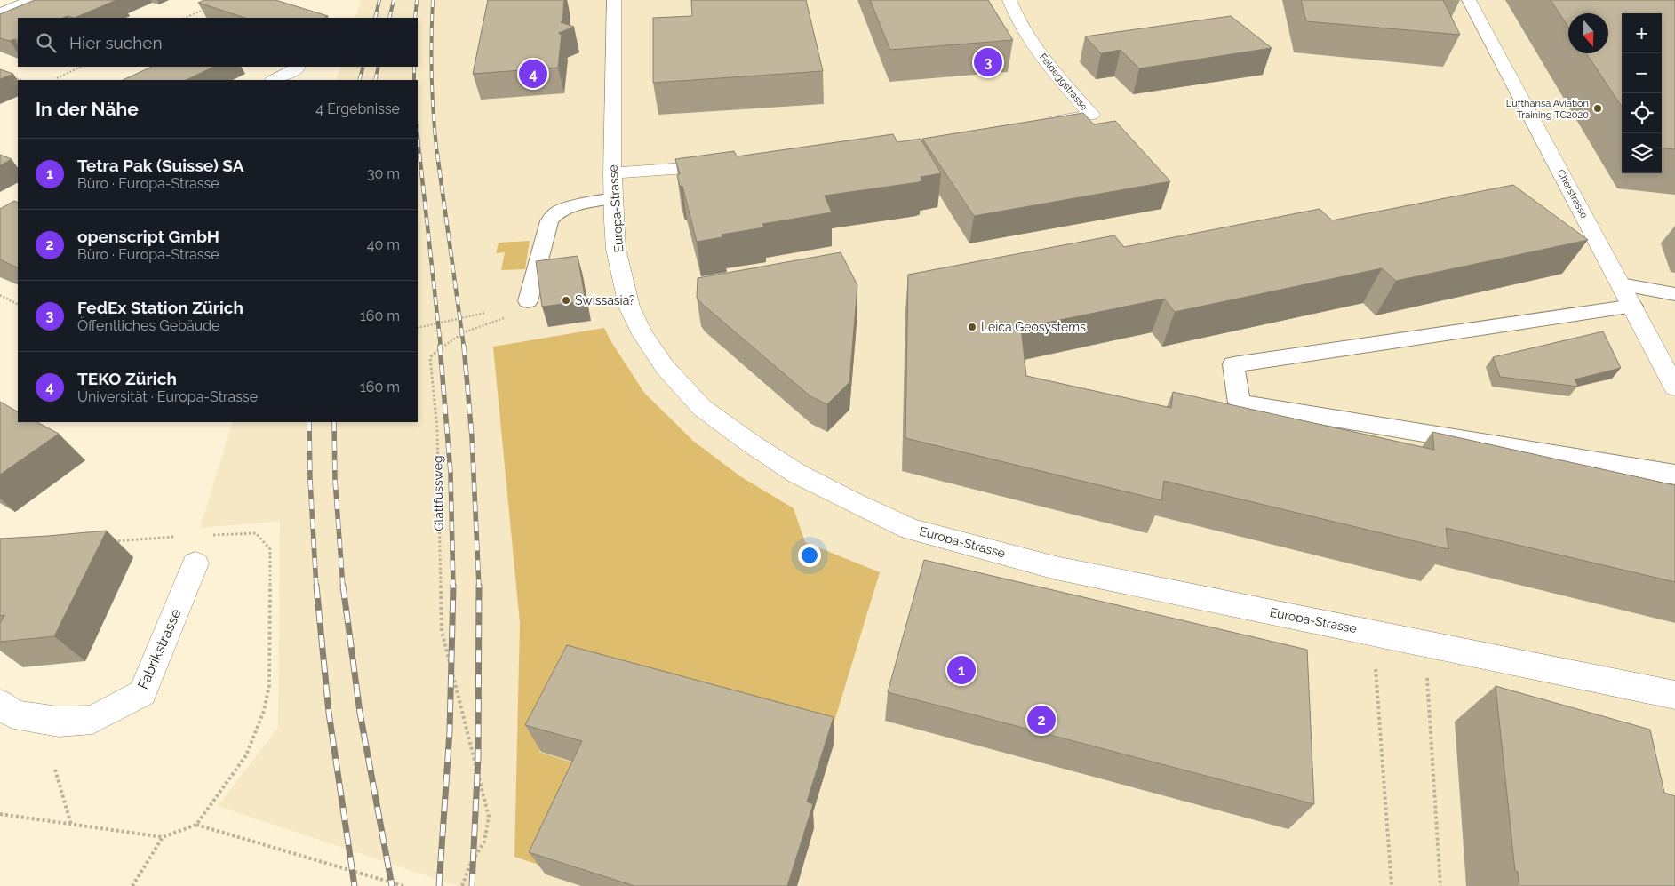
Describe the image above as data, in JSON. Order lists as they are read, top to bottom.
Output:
{
  "streets": {
    "street": [
      "Feldeggstrasse",
      "Cherstrasse",
      "Europa-Strasse",
      "Fabrikstrasse"
    ],
    "path": ["Glattfussweg"]
  },
  "places": ["Lufthansa Aviation Training TC2020", "Swissasia?", "Leica Geosystems"],
  "north": "bottom",
  "page": {
    "map_buttons": ["+", "−"],
    "search": "Hier suchen",
    "pins": [
      "3",
      "4",
      "1",
      "2"
    ],
    "heading": ["In der Nähe", "4 Ergebnisse"],
    "list": [
      {
        "mark": "1",
        "name": "Tetra Pak (Suisse) SA",
        "note": "Büro · Europa-Strasse",
        "value": "30 m"
      },
      {
        "mark": "2",
        "name": "openscript GmbH",
        "note": "Büro · Europa-Strasse",
        "value": "40 m"
      },
      {
        "mark": "3",
        "name": "FedEx Station Zürich",
        "note": "Öffentliches Gebäude",
        "value": "160 m"
      },
      {
        "mark": "4",
        "name": "TEKO Zürich",
        "note": "Universität · Europa-Strasse",
        "value": "160 m"
      }
    ]
  }
}
